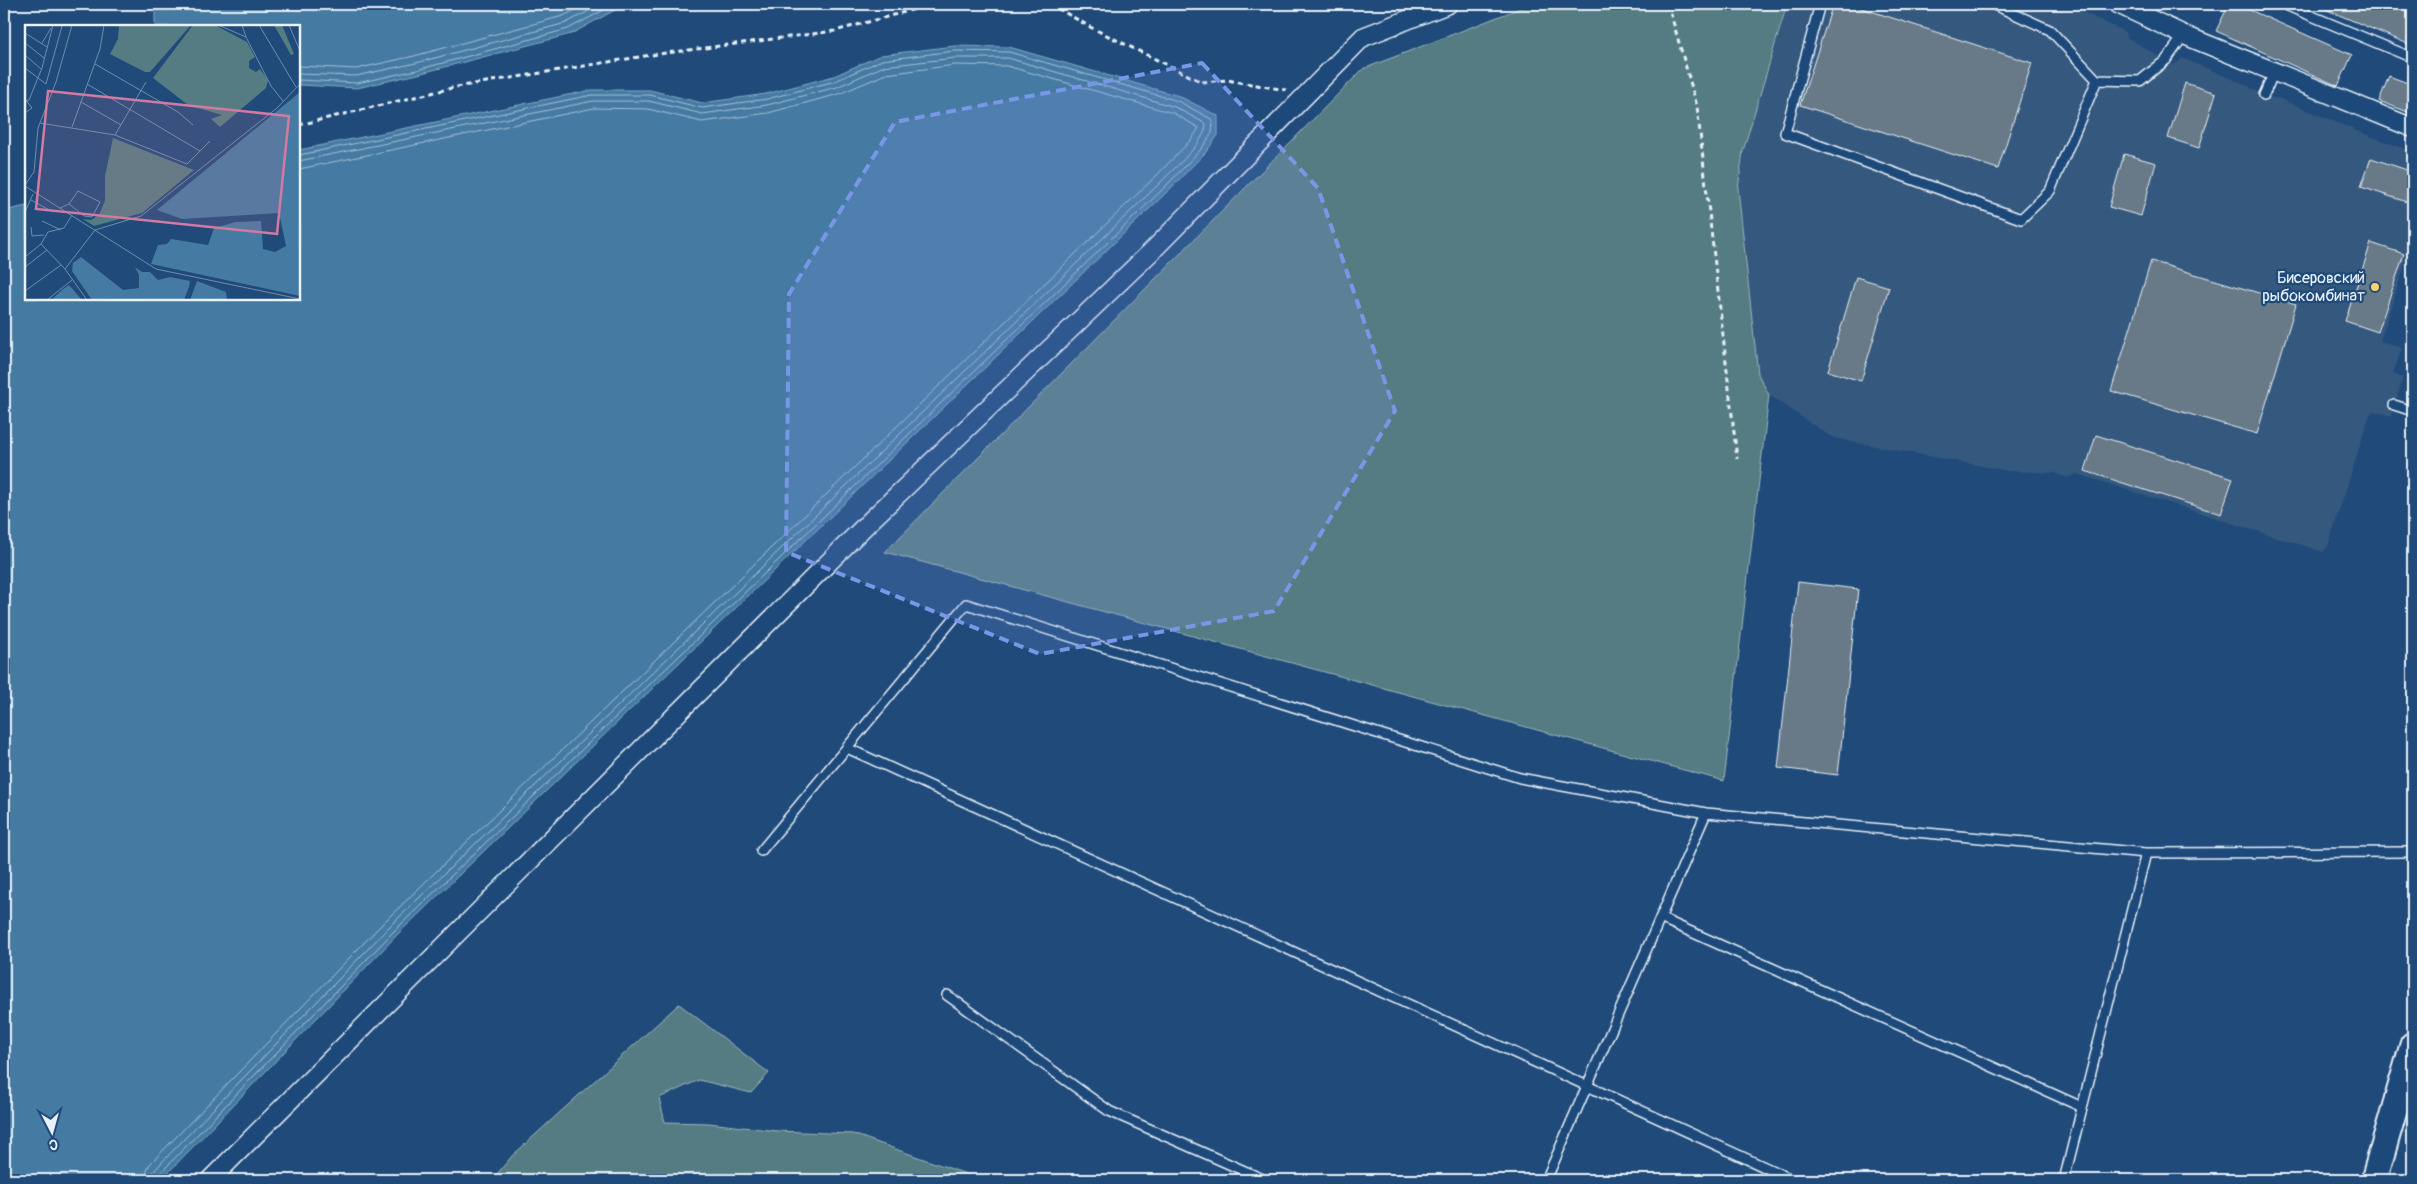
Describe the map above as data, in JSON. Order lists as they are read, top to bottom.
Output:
{
  "places": ["Бисеровский рыбокомбинат"],
  "north": "bottom"
}
